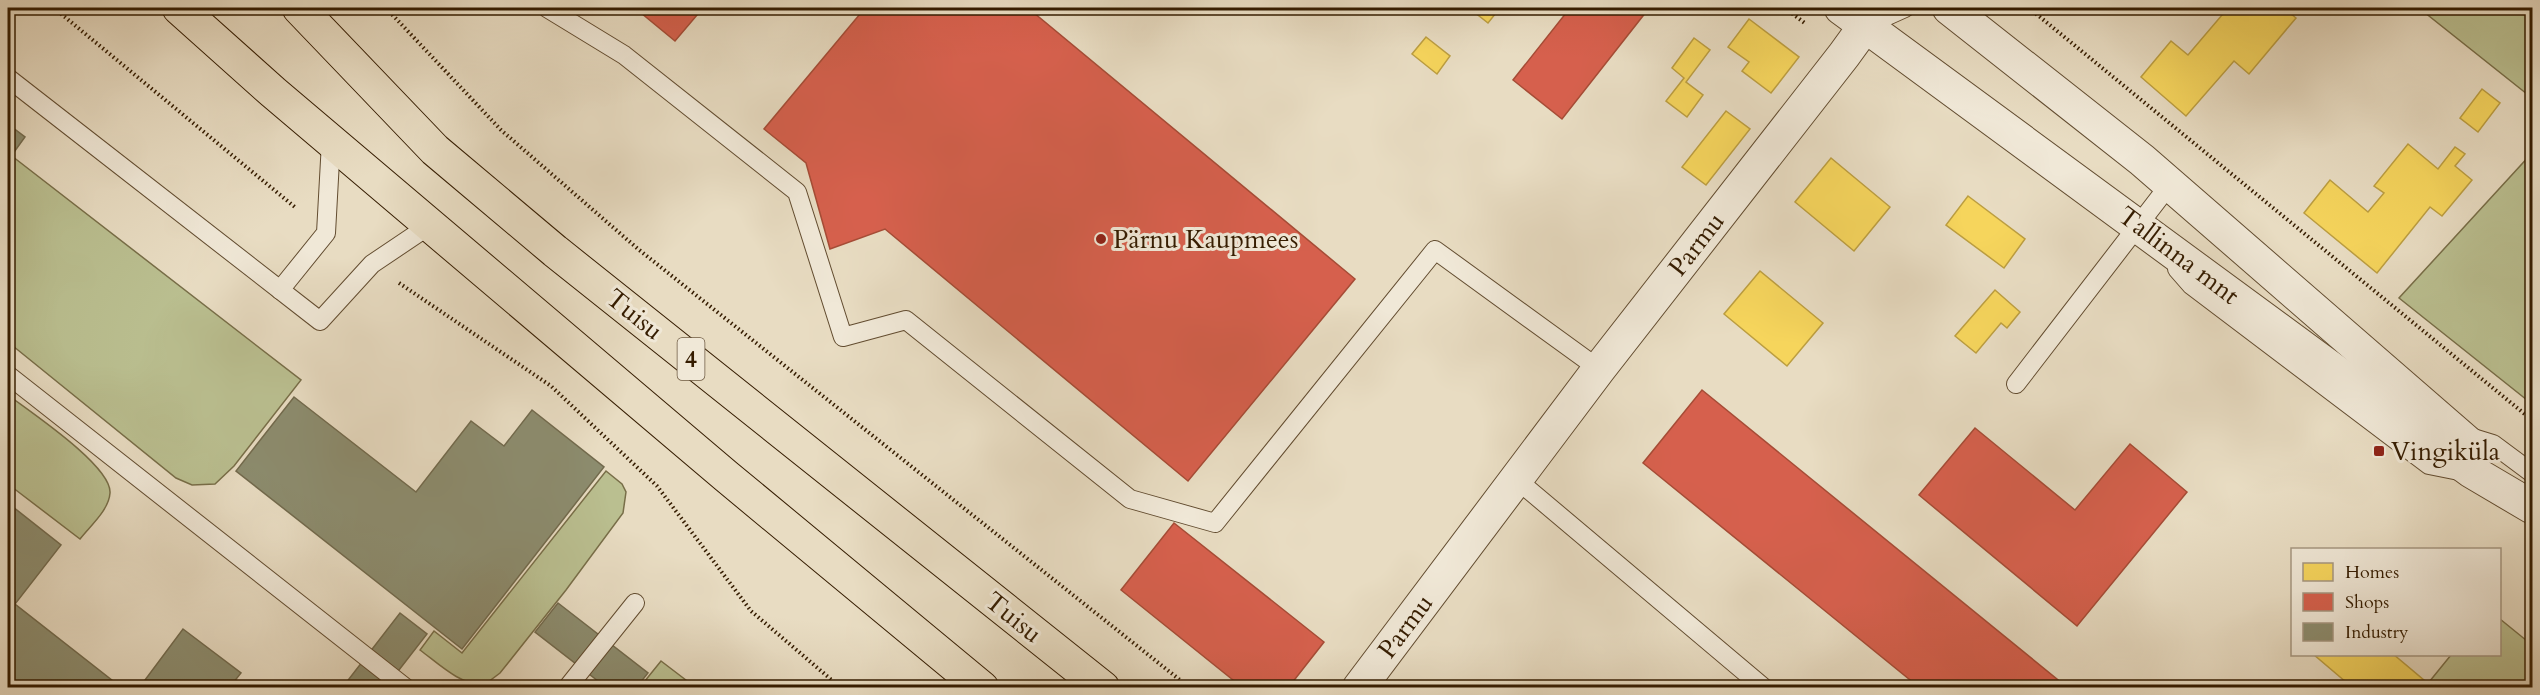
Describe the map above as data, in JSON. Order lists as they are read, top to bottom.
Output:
{
  "streets": {
    "highway": ["Tuisu", "4"],
    "street": ["Parmu", "Tallinna mnt"]
  },
  "crossings": [
    ["Parmu", "Tallinna mnt"]
  ],
  "places": {
    "other": ["Pärnu Kaupmees"],
    "transit": ["Vingiküla"]
  },
  "legend": ["Homes", "Shops", "Industry"]
}
